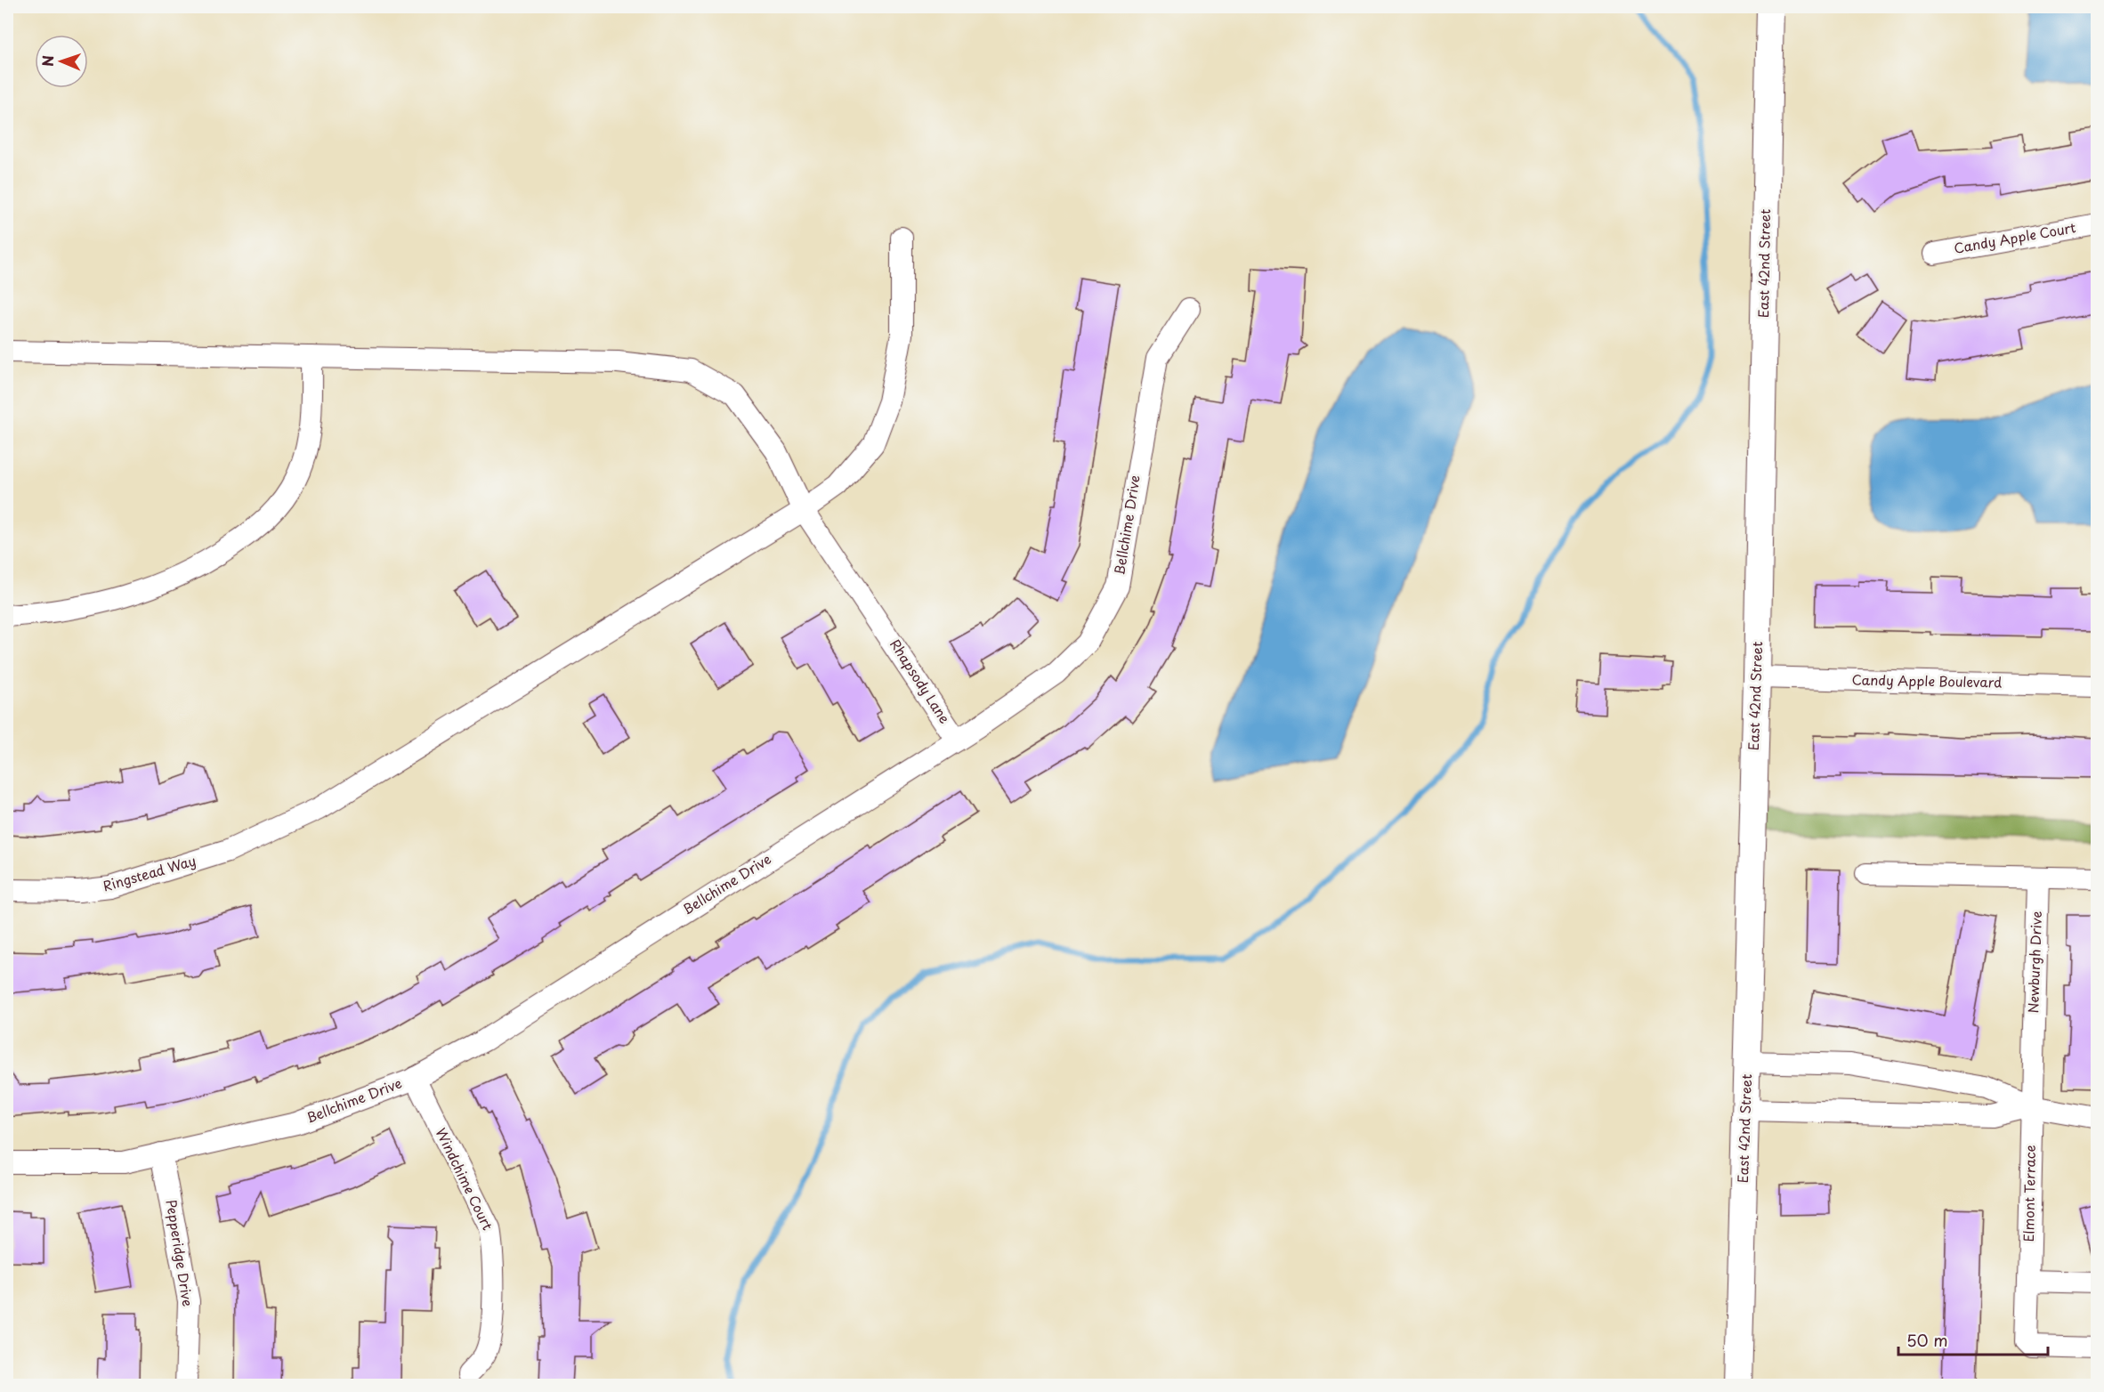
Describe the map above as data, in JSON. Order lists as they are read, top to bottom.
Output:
{
  "streets": {
    "street": [
      "Candy Apple Court",
      "East 42nd Street",
      "Bellchime Drive",
      "Rhapsody Lane",
      "Candy Apple Boulevard",
      "Ringstead Way",
      "Newburgh Drive",
      "Windchime Court",
      "Elmont Terrace",
      "Pepperidge Drive"
    ]
  },
  "crossings": [
    ["East 42nd Street", "Candy Apple Boulevard"],
    ["Bellchime Drive", "Rhapsody Lane"],
    ["Bellchime Drive", "Windchime Court"],
    ["Bellchime Drive", "Pepperidge Drive"],
    ["Rhapsody Lane", "Ringstead Way"],
    ["Newburgh Drive", "Elmont Terrace"]
  ],
  "scale_bar": "50 m",
  "north": "left"
}
